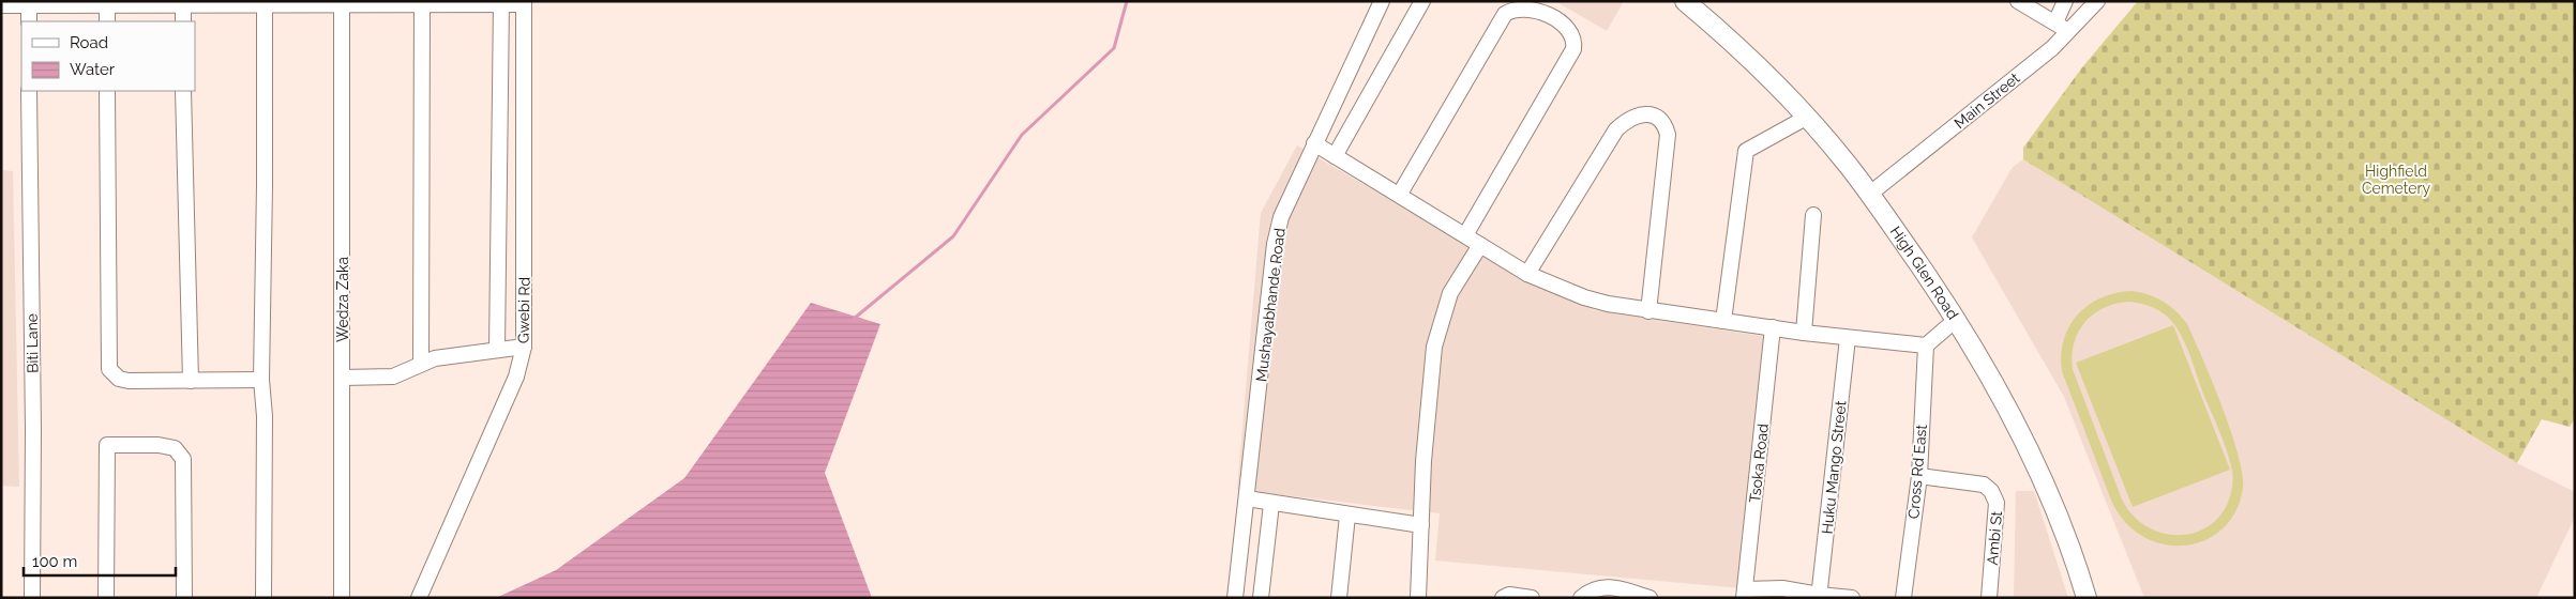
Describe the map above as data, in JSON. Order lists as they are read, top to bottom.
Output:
{
  "streets": {
    "main road": ["High Glen Road"],
    "street": [
      "Main Street",
      "Wedza Zaka",
      "Mushayabhande Road",
      "Gwebi Rd",
      "Biti Lane",
      "Tsoka Road",
      "Huku Mango Street",
      "Cross Rd East",
      "Ambi St"
    ]
  },
  "crossings": [
    ["Main Street", "High Glen Road"],
    ["Cross Rd East", "Ambi St"]
  ],
  "parks": ["Highfield Cemetery"],
  "legend": ["Road", "Water"],
  "scale_bar": "100 m"
}
